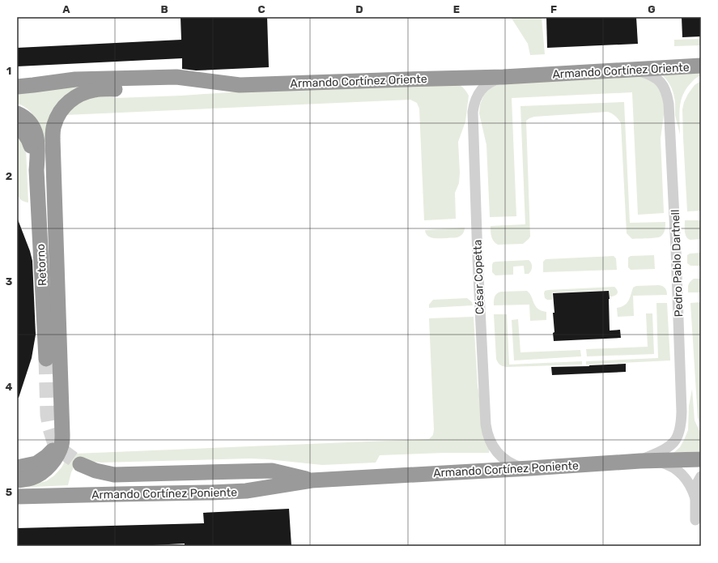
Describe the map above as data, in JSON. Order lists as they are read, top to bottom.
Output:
{
  "streets": {
    "highway": ["Armando Cortínez Oriente", "Retorno", "Armando Cortínez Poniente"],
    "street": ["Pedro Pablo Dartnell", "César Copetta"]
  },
  "crossings": [
    ["Armando Cortínez Oriente", "Pedro Pablo Dartnell"],
    ["Armando Cortínez Oriente", "César Copetta"],
    ["Pedro Pablo Dartnell", "Armando Cortínez Poniente"],
    ["César Copetta", "Armando Cortínez Poniente"]
  ],
  "grid": {
    "columns": [
      "A",
      "B",
      "C",
      "D",
      "E",
      "F",
      "G"
    ],
    "rows": [
      "1",
      "2",
      "3",
      "4",
      "5"
    ]
  }
}
